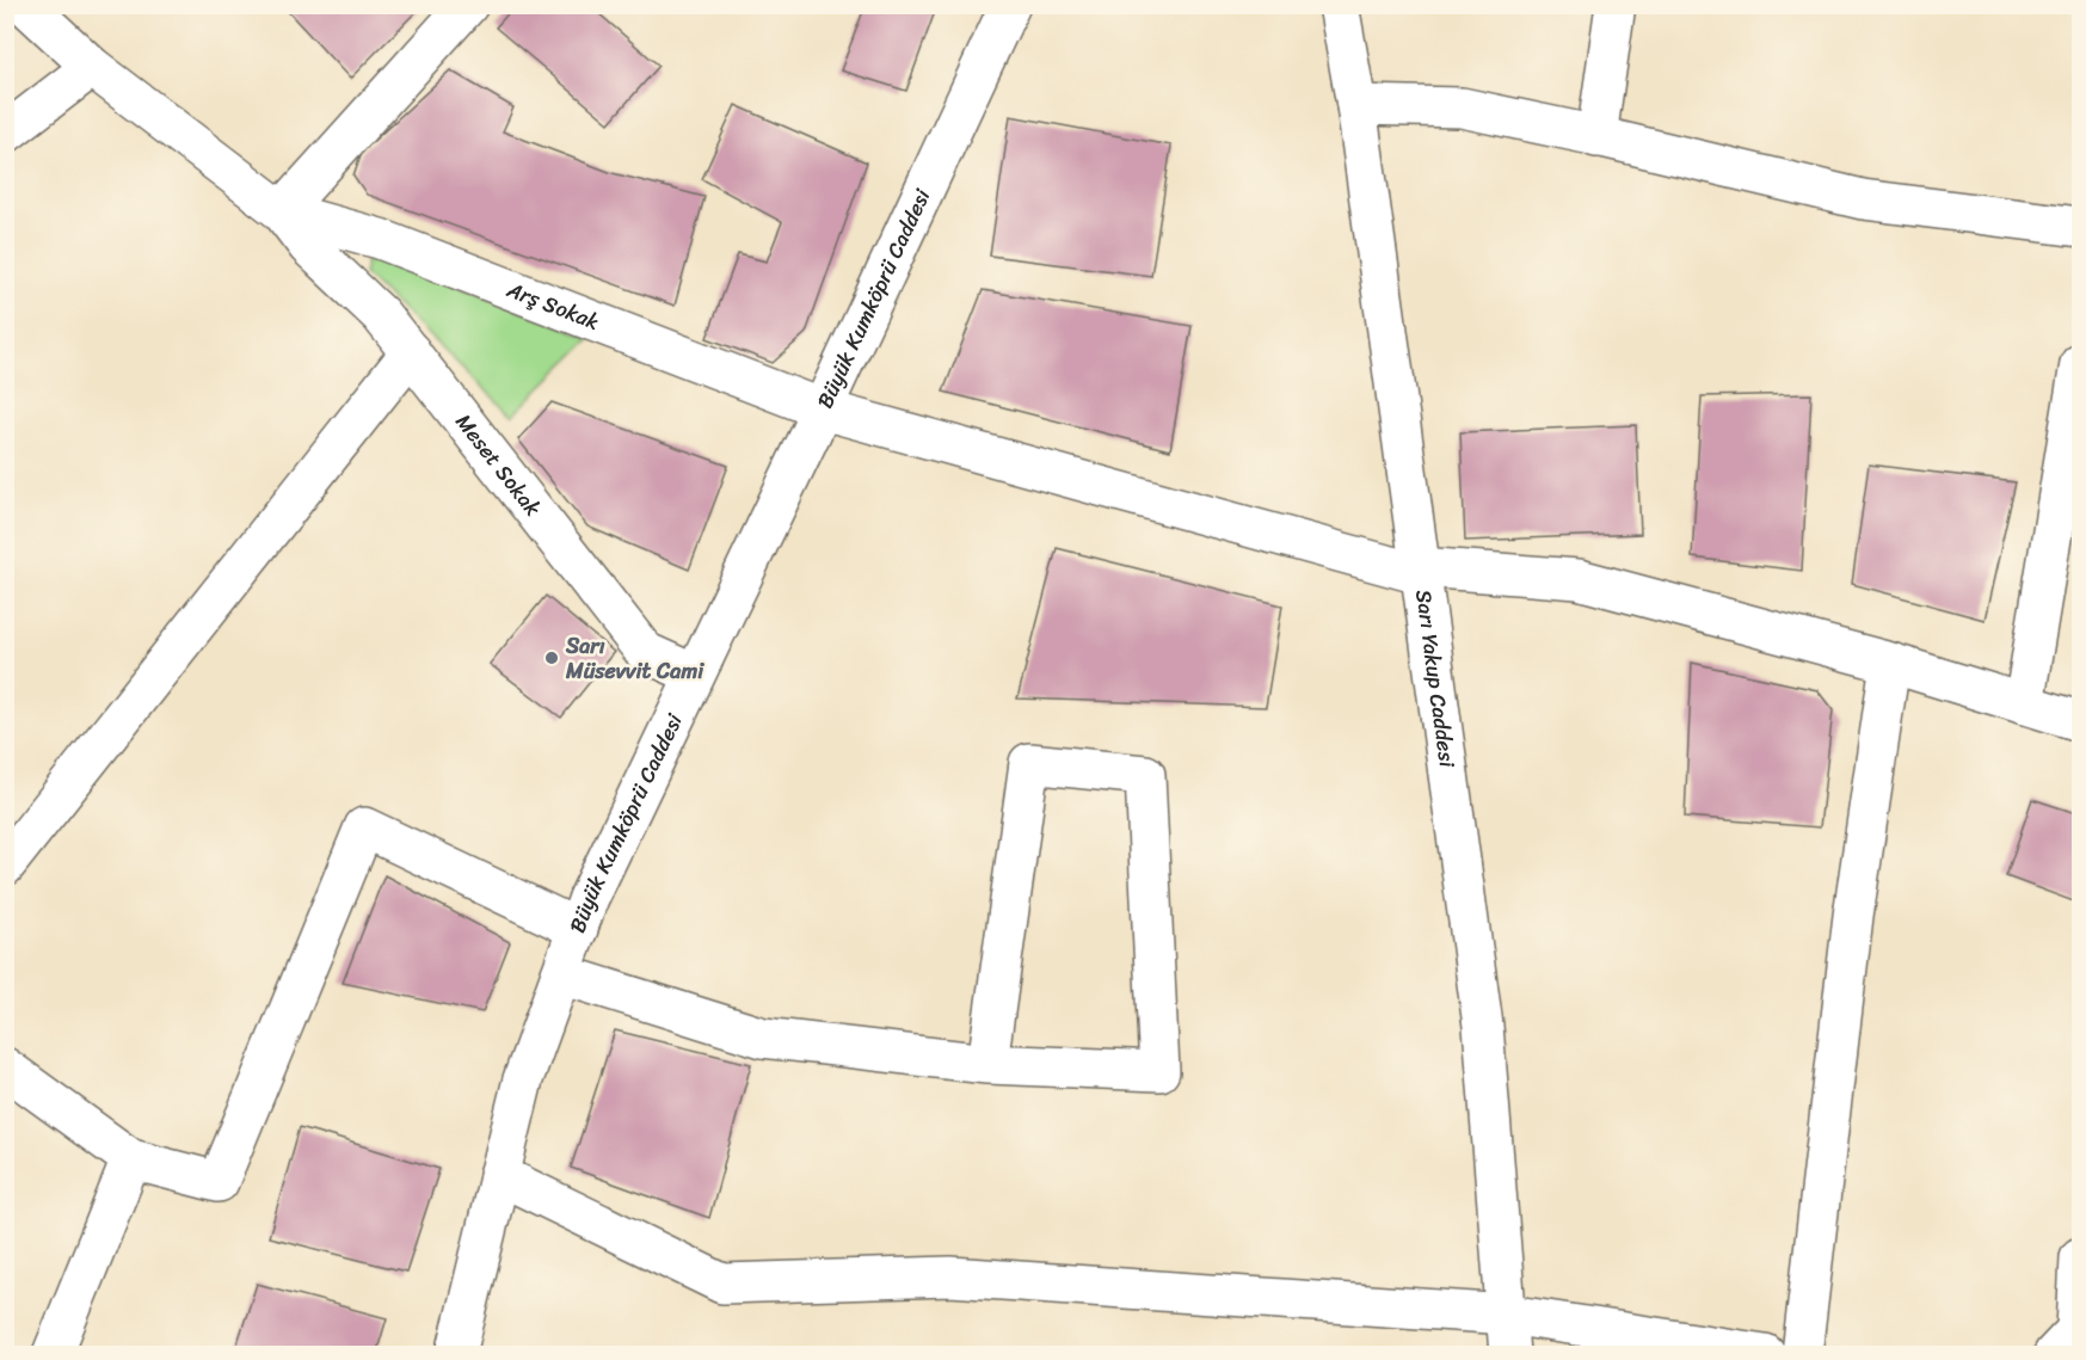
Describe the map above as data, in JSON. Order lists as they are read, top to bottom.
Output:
{
  "streets": {
    "street": [
      "Büyük Kumköprü Caddesi",
      "Arş Sokak",
      "Meset Sokak",
      "Sarı Yakup Caddesi"
    ]
  },
  "crossings": [
    ["Büyük Kumköprü Caddesi", "Arş Sokak"],
    ["Büyük Kumköprü Caddesi", "Meset Sokak"],
    ["Arş Sokak", "Meset Sokak"],
    ["Arş Sokak", "Sarı Yakup Caddesi"]
  ],
  "places": ["Sarı Müsevvit Cami"]
}
